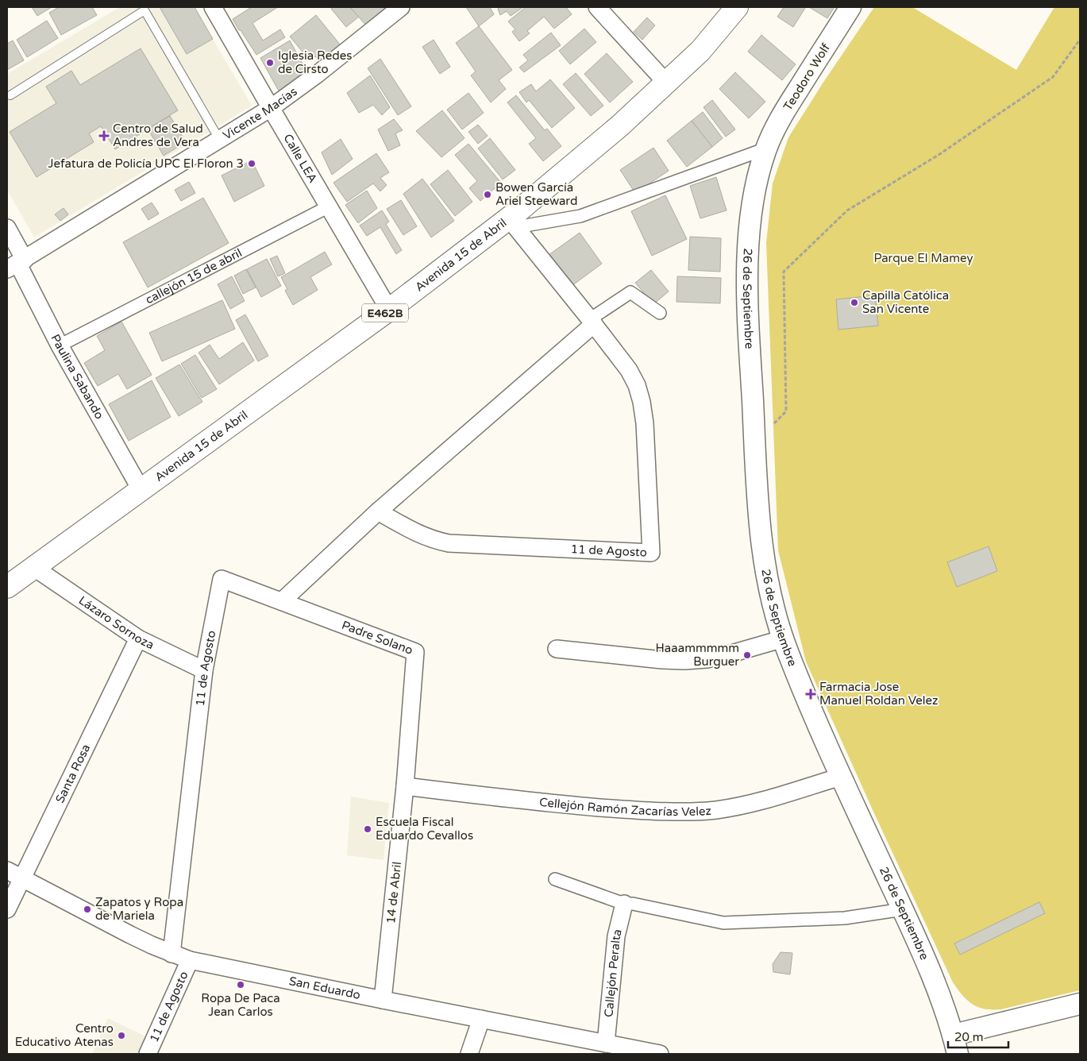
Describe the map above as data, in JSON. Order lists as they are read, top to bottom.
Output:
{
  "streets": {
    "main road": ["Avenida 15 de Abril", "E462B"],
    "street": [
      "Teodoro Wolf",
      "Vicente Macías",
      "Calle LEA",
      "callejón 15 de abril",
      "26 de Septiembre",
      "Paulina Sabando",
      "11 de Agosto",
      "Lázaro Sornoza",
      "Padre Solano",
      "Santa Rosa",
      "Cellejón Ramón Zacarías Velez",
      "14 de Abril",
      "Callejón Peralta",
      "San Eduardo"
    ]
  },
  "crossings": [
    ["Teodoro Wolf", "26 de Septiembre"],
    ["Vicente Macías", "Calle LEA"],
    ["Vicente Macías", "Paulina Sabando"],
    ["Calle LEA", "Avenida 15 de Abril"],
    ["Calle LEA", "callejón 15 de abril"],
    ["Avenida 15 de Abril", "Paulina Sabando"],
    ["Avenida 15 de Abril", "11 de Agosto"],
    ["Avenida 15 de Abril", "Lázaro Sornoza"],
    ["callejón 15 de abril", "Paulina Sabando"],
    ["26 de Septiembre", "Cellejón Ramón Zacarías Velez"],
    ["11 de Agosto", "Lázaro Sornoza"],
    ["11 de Agosto", "Padre Solano"],
    ["11 de Agosto", "San Eduardo"],
    ["Lázaro Sornoza", "Santa Rosa"],
    ["Padre Solano", "Cellejón Ramón Zacarías Velez"],
    ["Padre Solano", "14 de Abril"],
    ["Santa Rosa", "San Eduardo"],
    ["Cellejón Ramón Zacarías Velez", "14 de Abril"],
    ["14 de Abril", "San Eduardo"],
    ["Callejón Peralta", "San Eduardo"]
  ],
  "parks": ["Parque El Mamey"],
  "places": {
    "other": [
      "Iglesia Redes de Cirsto",
      "Jefatura de Policía UPC El Floron 3",
      "Bowen García Ariel Steeward",
      "Capilla Católica San Vicente",
      "Haaammmmm Burguer",
      "Escuela Fiscal Eduardo Cevallos",
      "Zapatos y Ropa de Mariela",
      "Ropa De Paca Jean Carlos",
      "Centro Educativo Atenas"
    ],
    "health": ["Centro de Salud Andres de Vera", "Farmacia Jose Manuel Roldan Velez"]
  },
  "scale_bar": "20 m"
}
